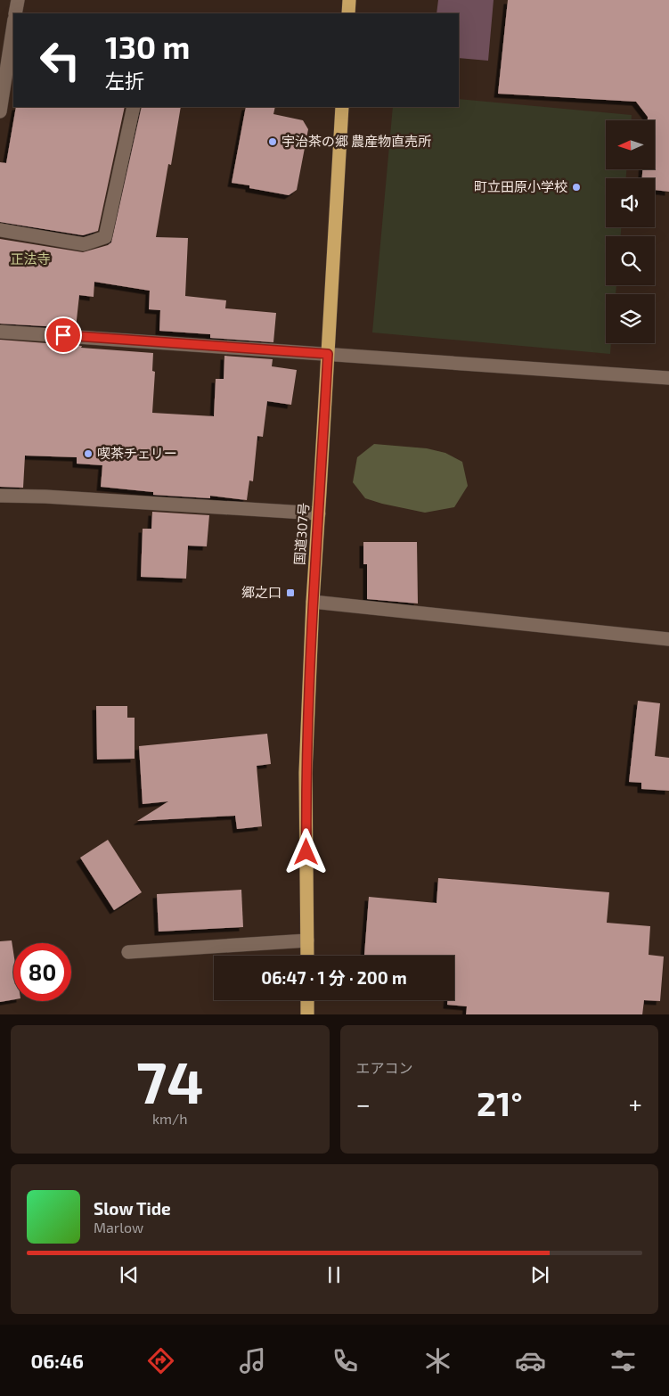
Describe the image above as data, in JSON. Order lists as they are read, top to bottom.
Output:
{
  "streets": {
    "highway": ["国道307号"]
  },
  "parks": ["正法寺"],
  "places": {
    "other": ["宇治茶の郷 農産物直売所", "町立田原小学校", "喫茶チェリー"],
    "transit": ["郷之口"]
  },
  "north": "left",
  "page": {
    "turn": ["130 m", "左折"],
    "limit": "80",
    "trip": "06:47 · 1 分 · 200 m",
    "tile": [
      ["74", "km/h"],
      "エアコン"
    ],
    "heat": ["−", "21°", "+"],
    "song": ["Slow Tide", "Marlow"],
    "tabs": "06:46"
  }
}
